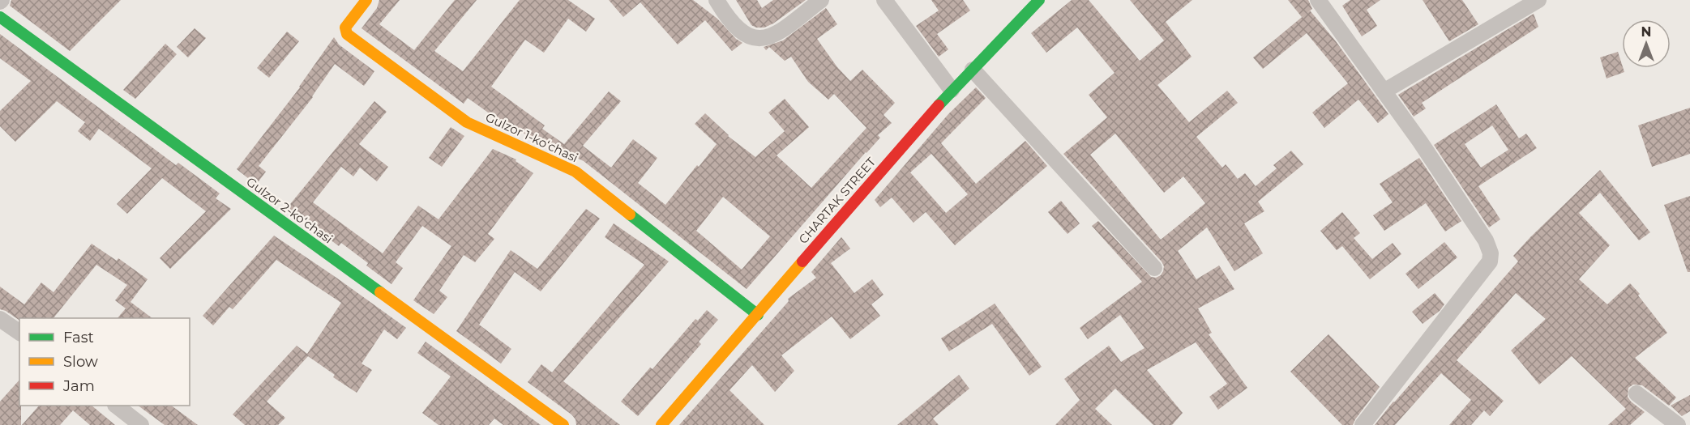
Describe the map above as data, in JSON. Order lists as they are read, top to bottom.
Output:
{
  "streets": {
    "street": ["Gulzor 1-koʻchasi", "CHARTAK STREET", "Gulzor 2-koʻchasi"]
  },
  "crossings": [
    ["Gulzor 1-koʻchasi", "CHARTAK STREET"]
  ],
  "legend": ["Fast", "Slow", "Jam"],
  "north": "top"
}
